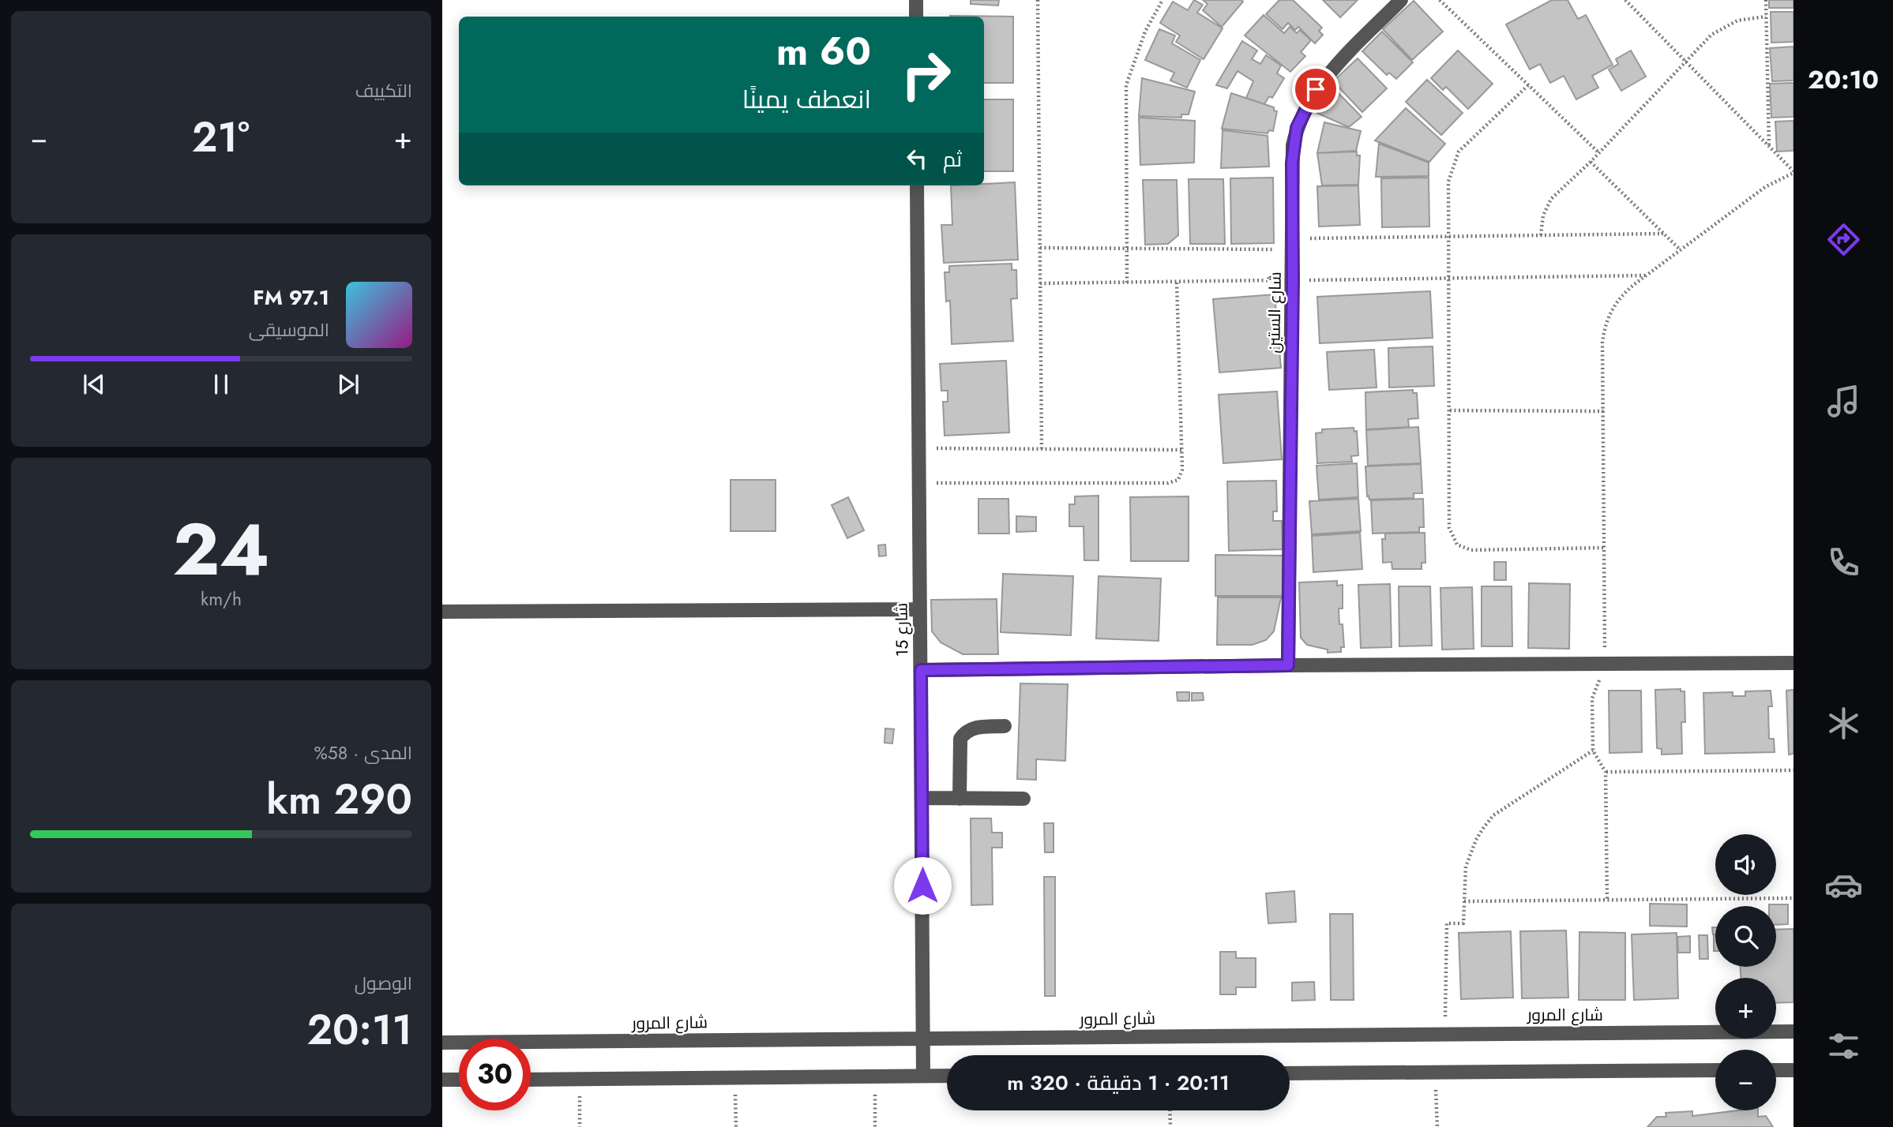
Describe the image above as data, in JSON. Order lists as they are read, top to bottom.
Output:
{
  "streets": {
    "street": ["شارع الستين", "شارع 15", "شارع المرور"]
  },
  "crossings": [
    ["شارع 15", "شارع المرور"]
  ],
  "page": {
    "tabs": "20:10",
    "tile": [
      "التكييف",
      ["24", "km/h"],
      ["المدى · 58%", "290 km"],
      ["الوصول", "20:11"]
    ],
    "turn": ["60 m", "انعطف يمينًا"],
    "heat": ["−", "21°", "+"],
    "then": "ثم",
    "song": ["97.1 FM", "الموسيقى"],
    "map_buttons": ["+", "−"],
    "limit": "30",
    "trip": "20:11 · 1 دقيقة · 320 m"
  }
}
